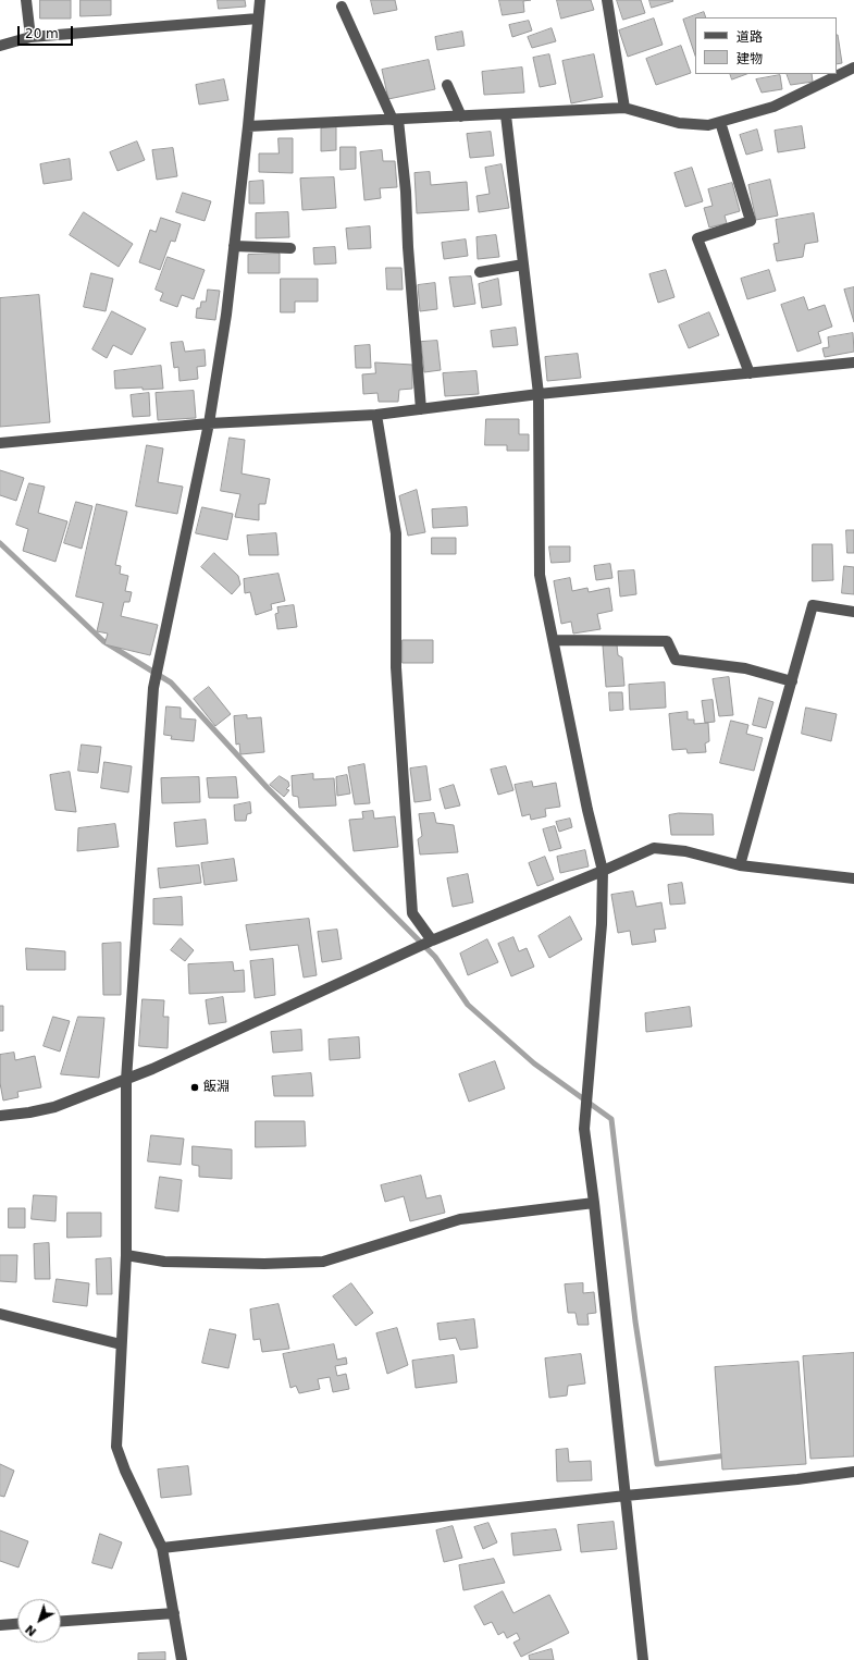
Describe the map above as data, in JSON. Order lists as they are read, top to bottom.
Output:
{
  "places": ["飯淵"],
  "legend": ["道路", "建物"],
  "scale_bar": "20 m",
  "north": "bottom left"
}
